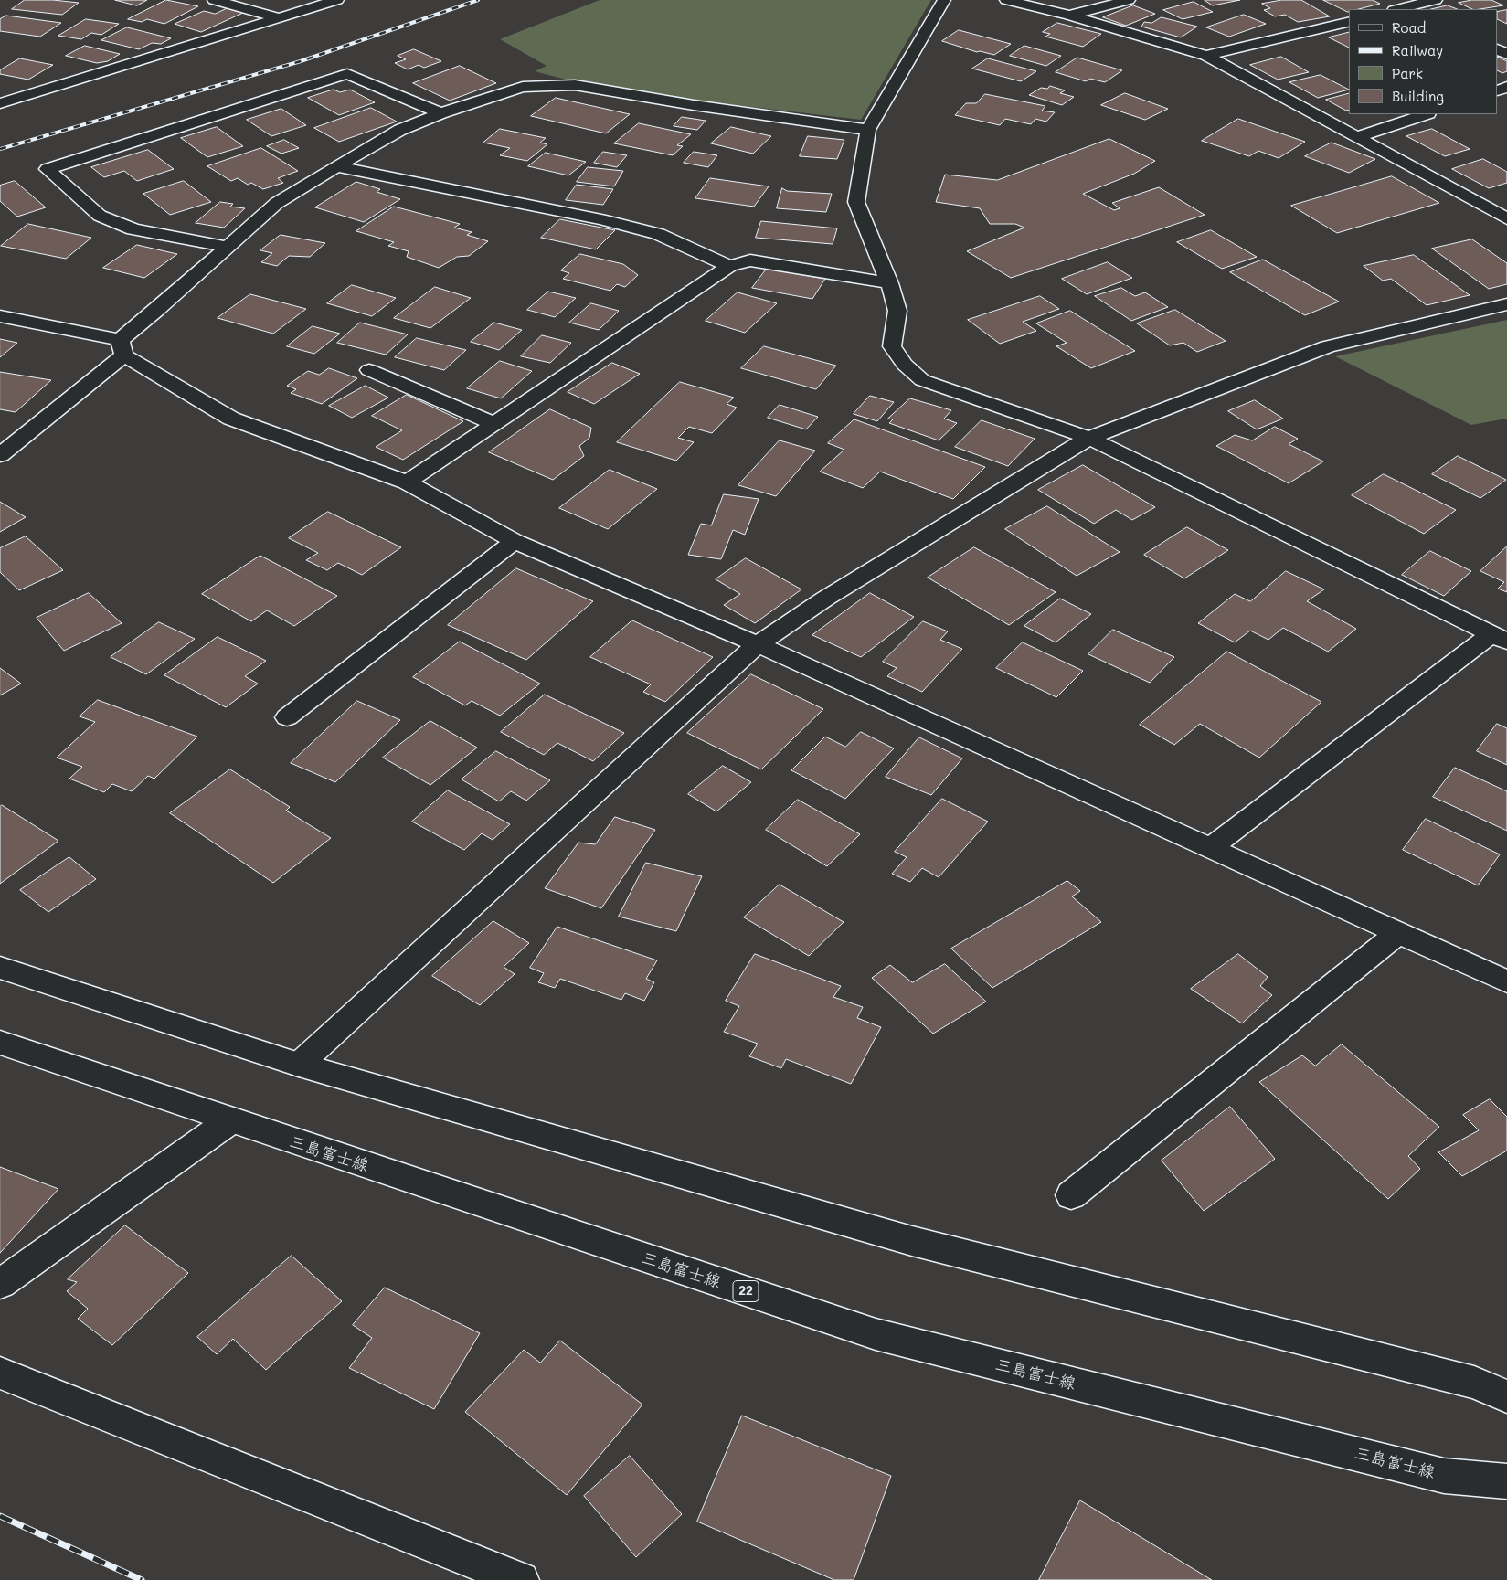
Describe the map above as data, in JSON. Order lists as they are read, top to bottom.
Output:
{
  "streets": {
    "street": ["三島富士線", "22"]
  },
  "legend": [
    "Road",
    "Railway",
    "Park",
    "Building"
  ]
}
